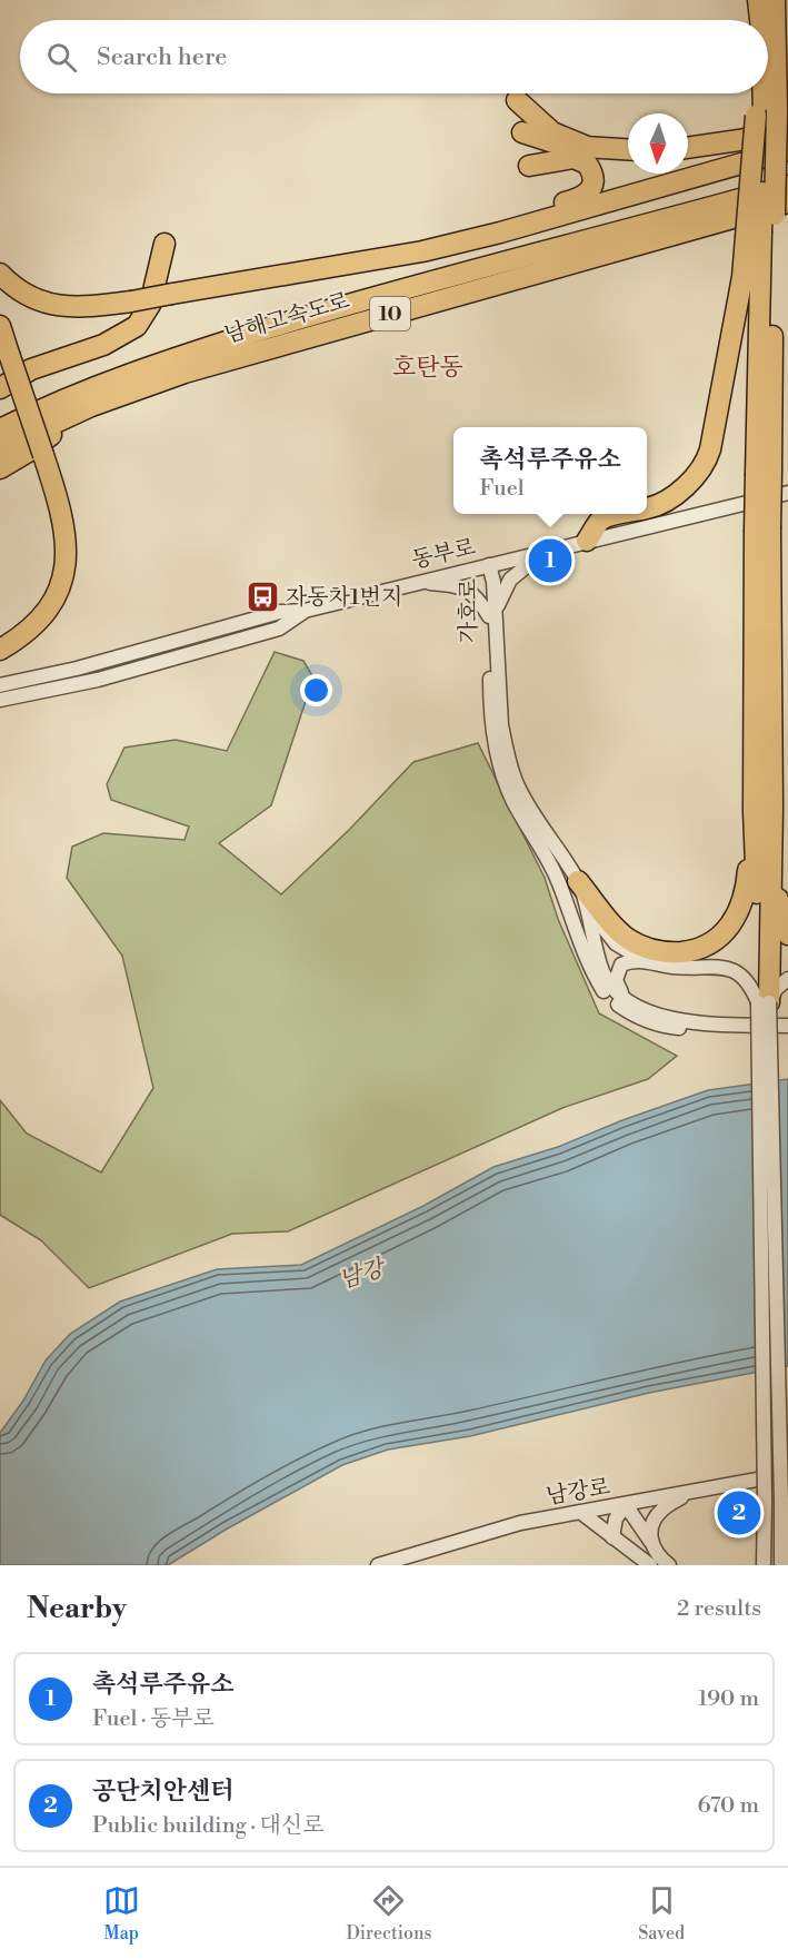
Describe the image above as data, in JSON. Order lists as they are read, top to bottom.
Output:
{
  "streets": {
    "highway": ["10", "남해고속도로"],
    "street": ["동부로", "가호로", "남강로"]
  },
  "crossings": [
    ["동부로", "가호로"]
  ],
  "districts": ["호탄동"],
  "water": ["남강"],
  "places": {
    "bus stop": ["자동차1번지"]
  },
  "north": "bottom",
  "page": {
    "search": "Search here",
    "popup": ["촉석루주유소", "Fuel"],
    "pins": ["1", "2"],
    "heading": ["Nearby", "2 results"],
    "list": [
      {
        "mark": "1",
        "name": "촉석루주유소",
        "note": "Fuel · 동부로",
        "value": "190 m"
      },
      {
        "mark": "2",
        "name": "공단치안센터",
        "note": "Public building · 대신로",
        "value": "670 m"
      }
    ],
    "nav": ["Map", "Directions", "Saved"]
  }
}
